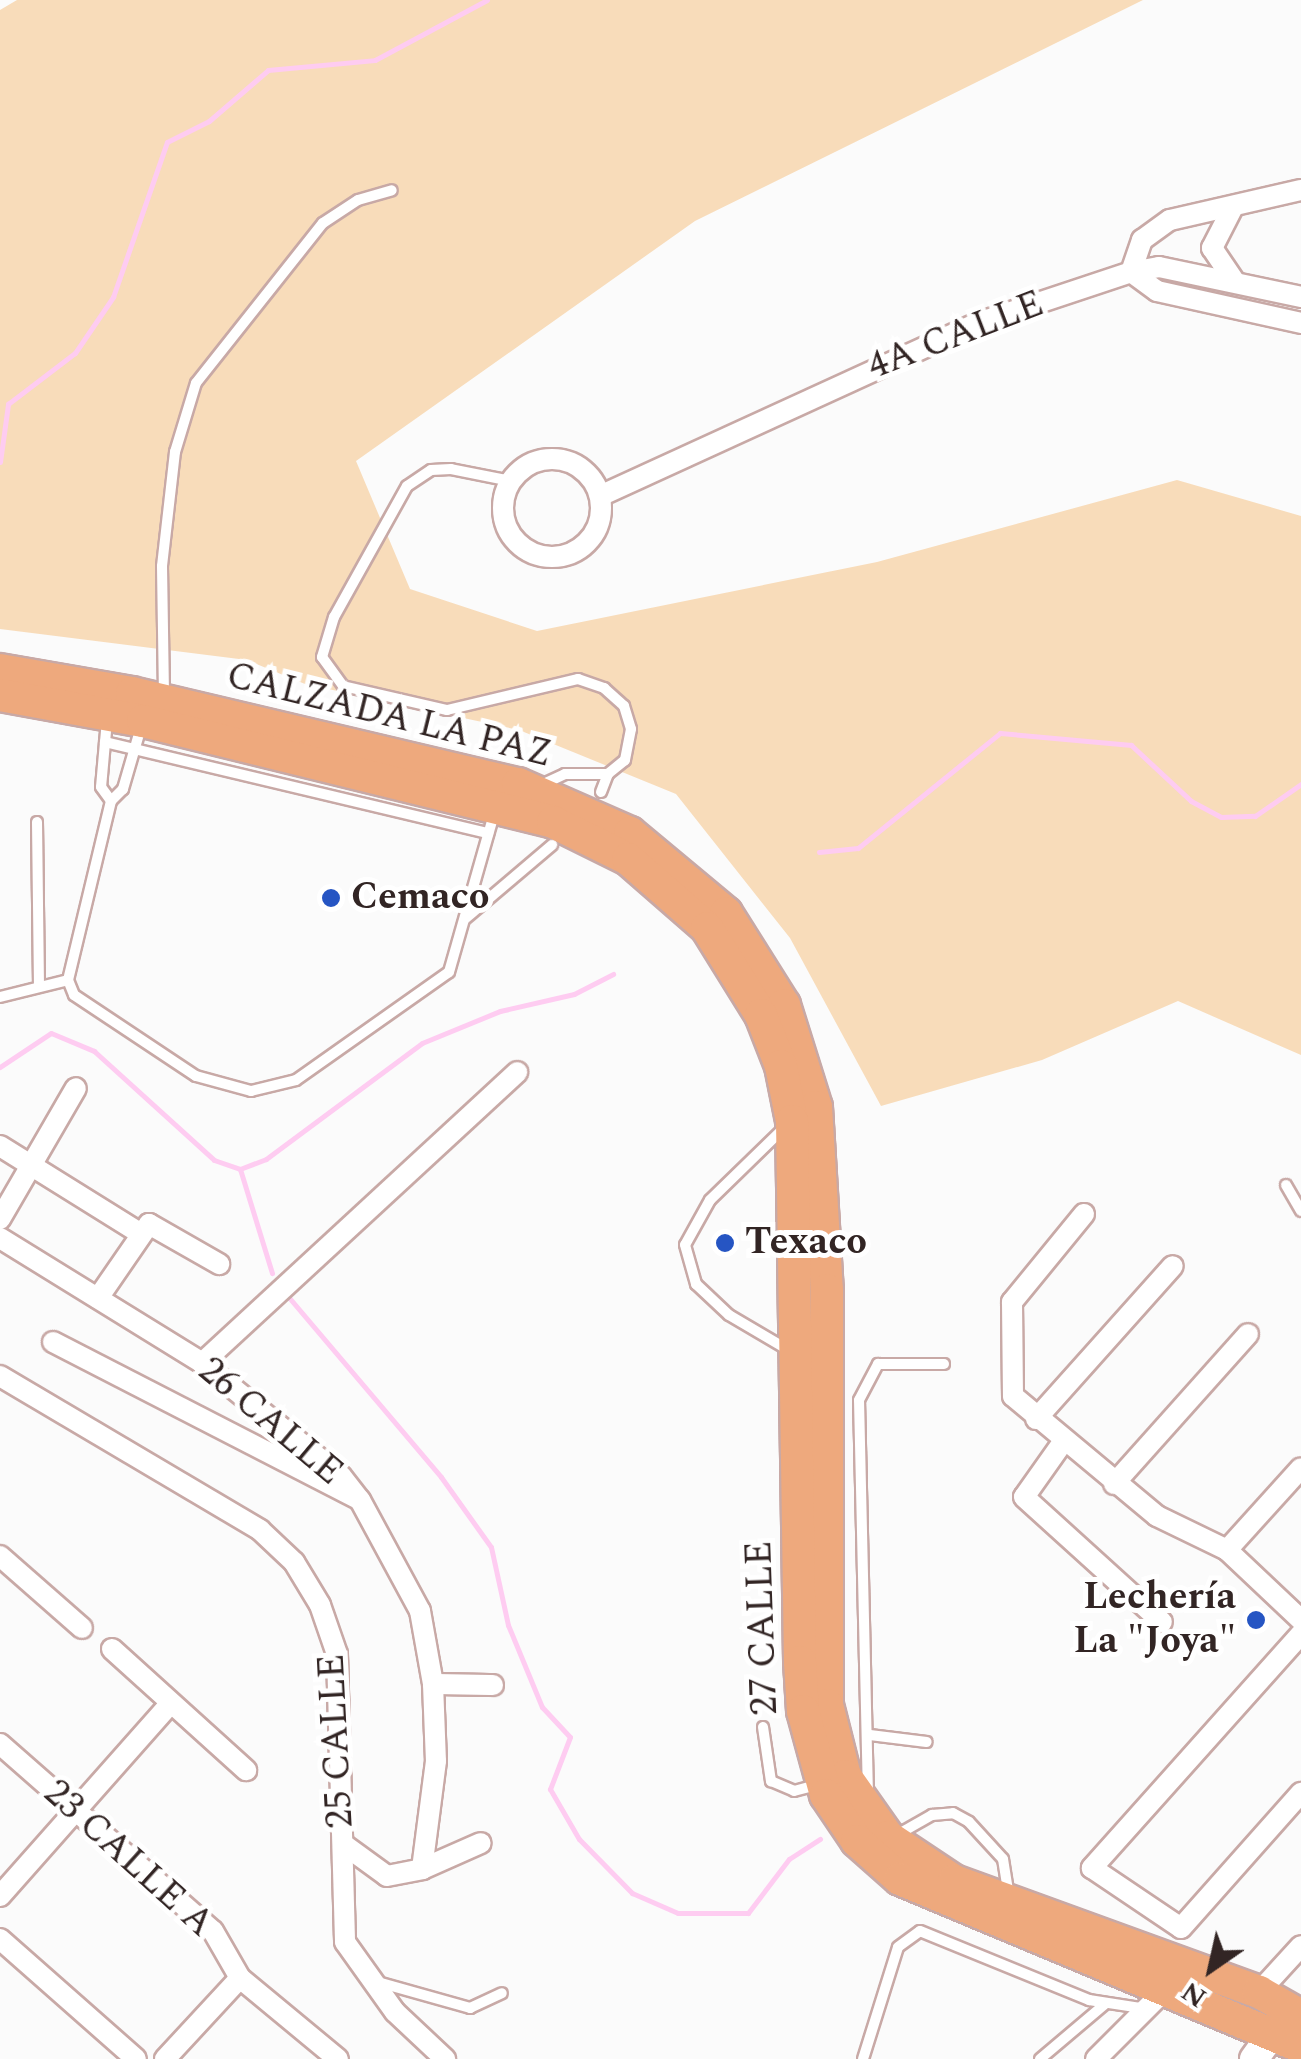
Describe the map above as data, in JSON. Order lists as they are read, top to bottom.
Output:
{
  "streets": {
    "main road": ["CALZADA LA PAZ", "27 CALLE"],
    "street": [
      "4A CALLE",
      "26 CALLE",
      "25 CALLE",
      "23 CALLE A"
    ]
  },
  "crossings": [
    ["CALZADA LA PAZ", "27 CALLE"]
  ],
  "places": ["Cemaco", "Texaco", "Lechería La \"Joya\""],
  "north": "bottom left"
}
